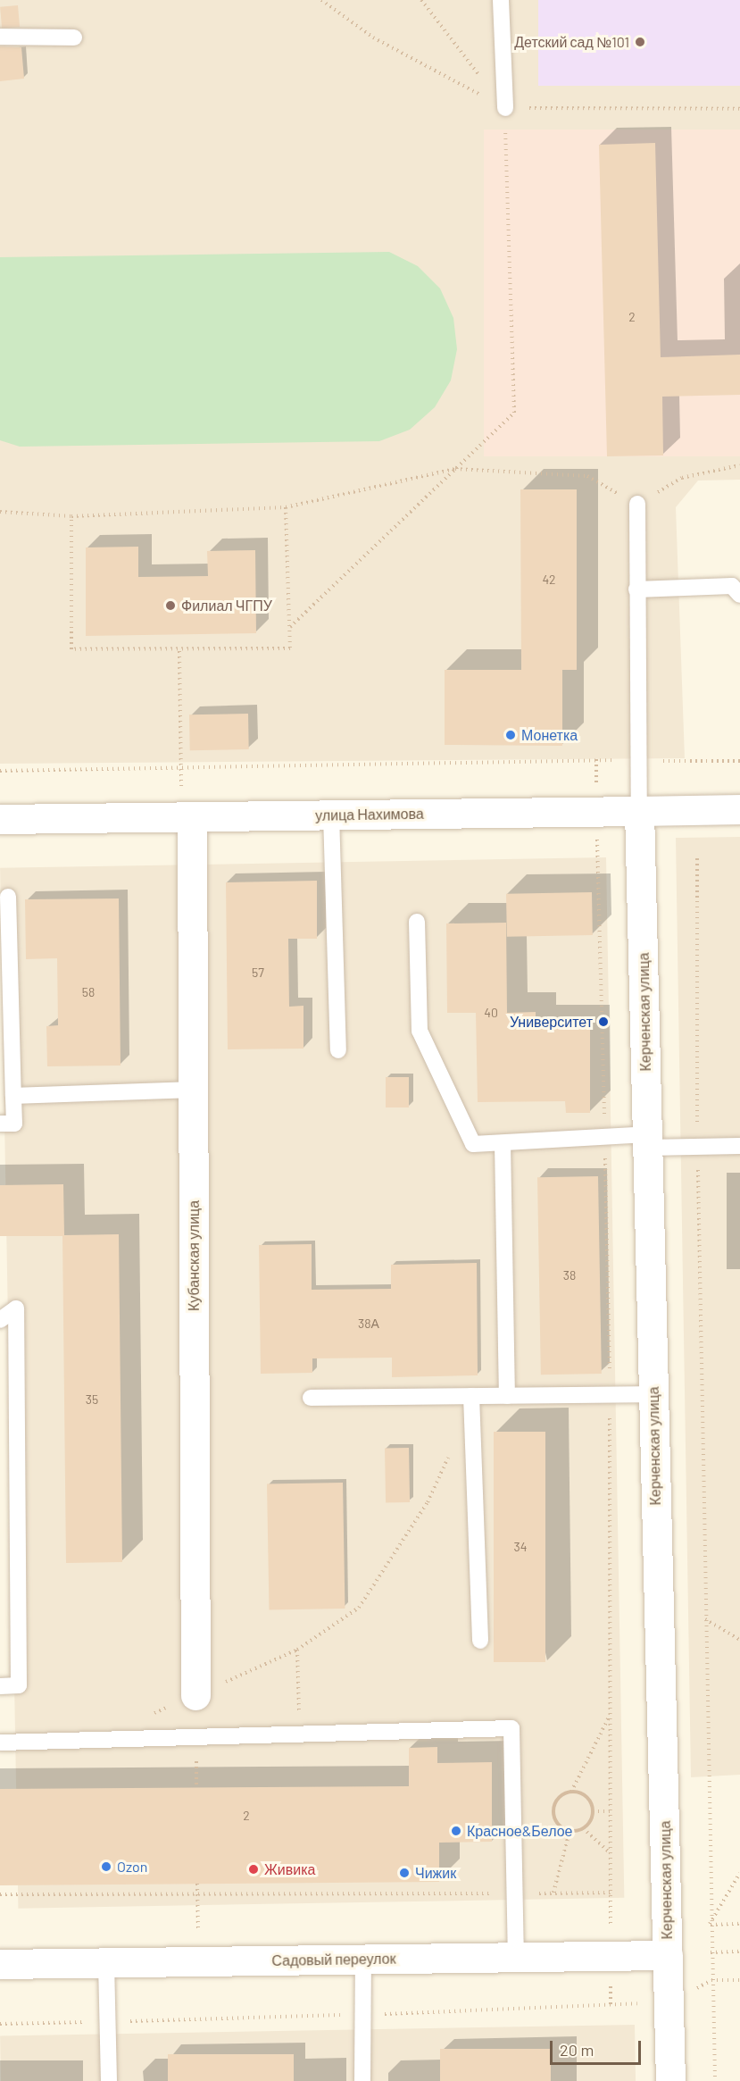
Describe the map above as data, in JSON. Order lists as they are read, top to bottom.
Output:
{
  "streets": {
    "street": [
      "улица Нахимова",
      "Керченская улица",
      "Кубанская улица",
      "Садовый переулок"
    ]
  },
  "crossings": [
    ["улица Нахимова", "Керченская улица"],
    ["улица Нахимова", "Кубанская улица"],
    ["Керченская улица", "Садовый переулок"]
  ],
  "places": [
    "Детский сад №101",
    "Филиал ЧГПУ",
    "Монетка",
    "Университет",
    "Красное&Белое",
    "Ozon",
    "Живика",
    "Чижик"
  ],
  "house_numbers": [
    "2",
    "42",
    "57",
    "58",
    "40",
    "38",
    "38А",
    "35",
    "34",
    "2"
  ],
  "scale_bar": "20 m"
}
